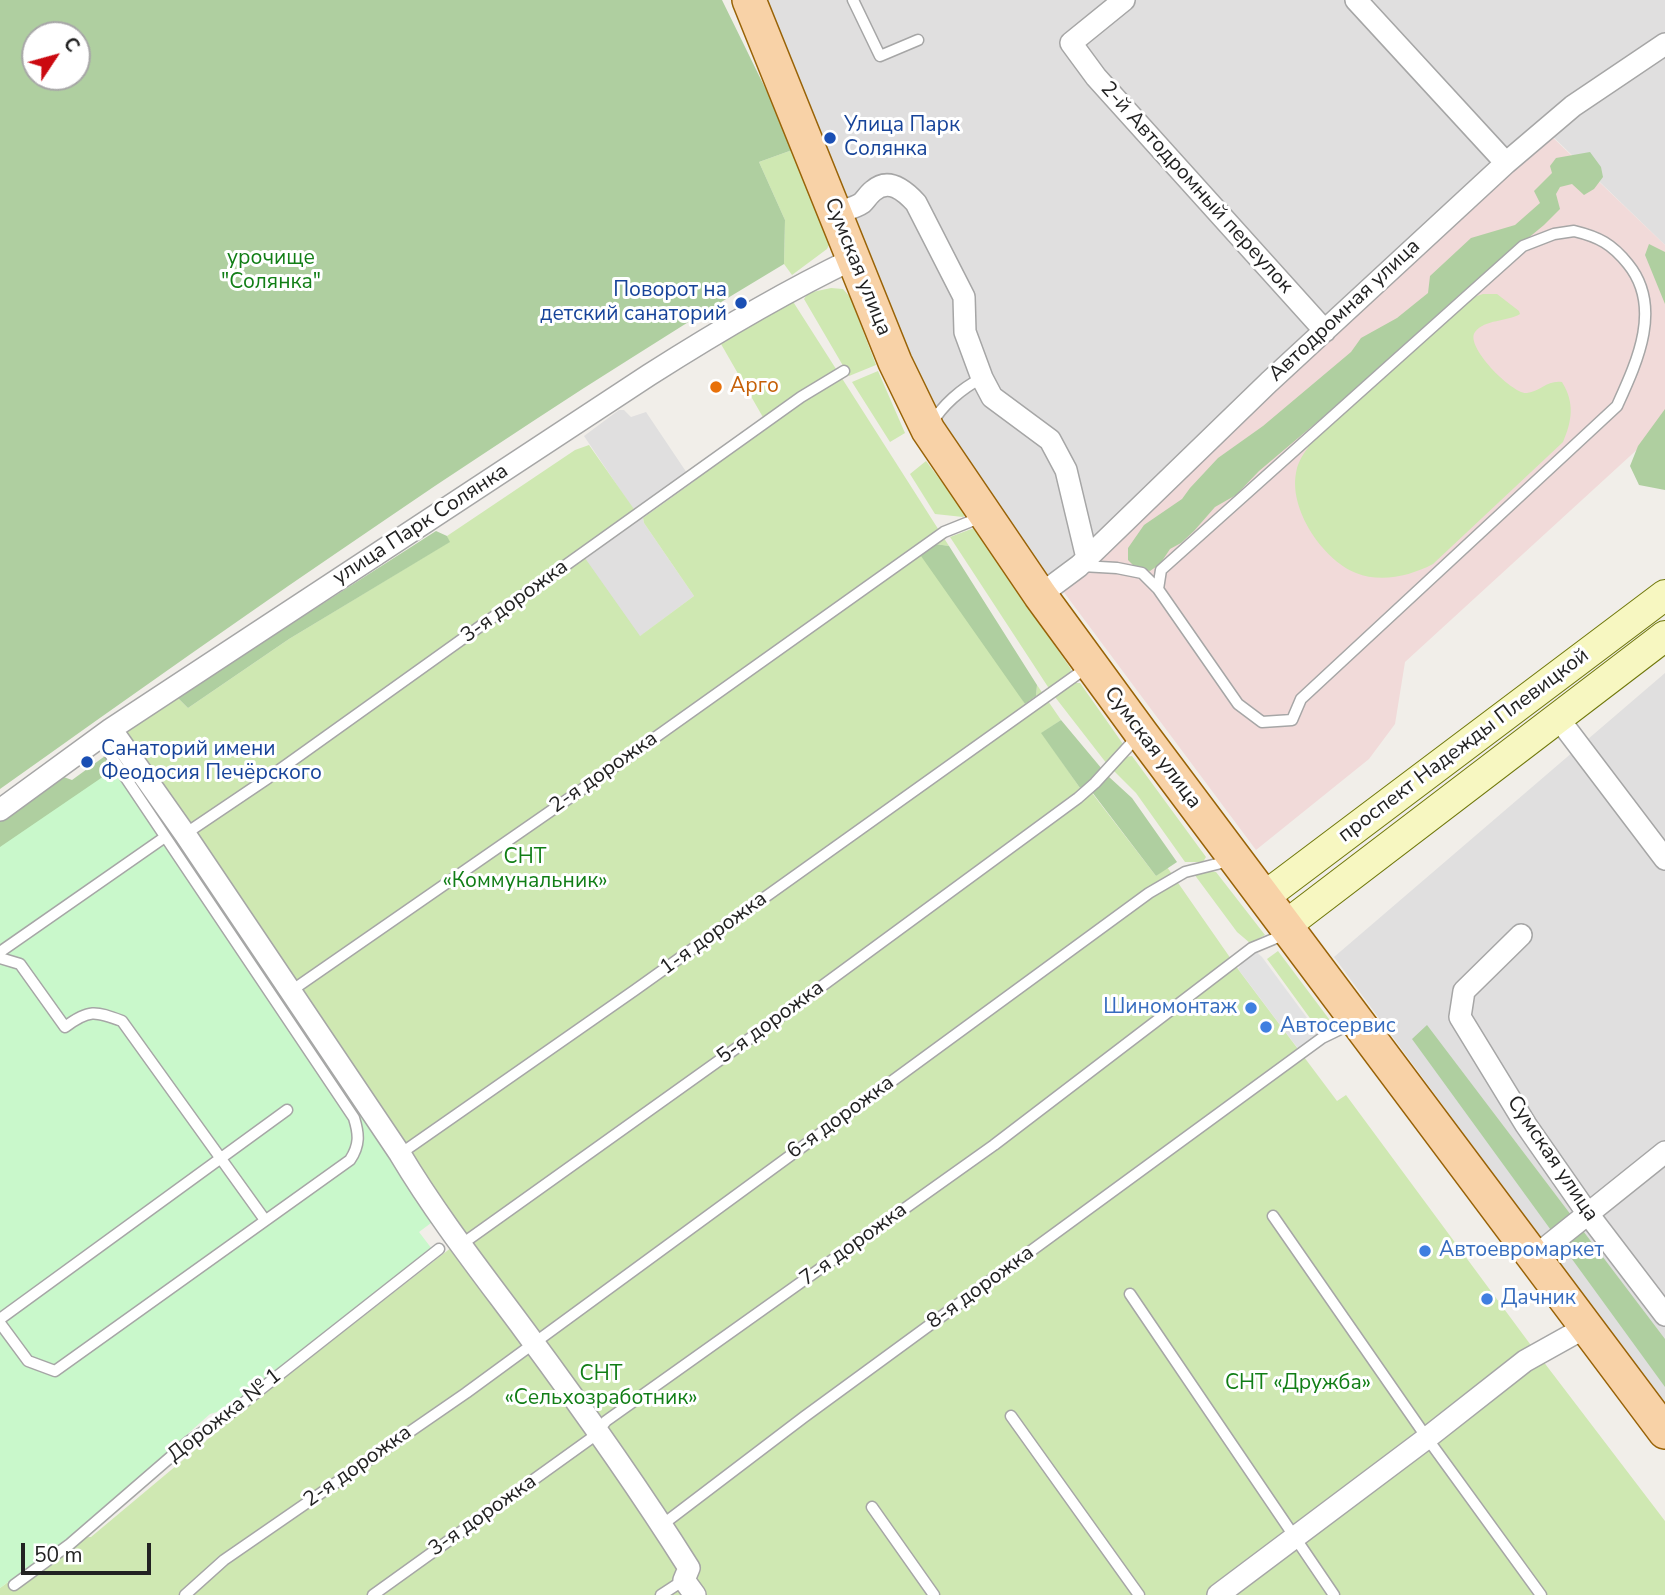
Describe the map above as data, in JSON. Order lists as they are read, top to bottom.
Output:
{
  "streets": {
    "main road": ["Сумская улица", "проспект Надежды Плевицкой"],
    "street": ["2-й Автодромный переулок", "Автодромная улица", "улица Парк Солянка"],
    "lane": [
      "3-я дорожка",
      "2-я дорожка",
      "1-я дорожка",
      "5-я дорожка",
      "6-я дорожка",
      "7-я дорожка",
      "8-я дорожка",
      "Дорожка № 1"
    ]
  },
  "crossings": [
    ["2-й Автодромный переулок", "Автодромная улица"],
    ["Сумская улица", "Автодромная улица"],
    ["Сумская улица", "улица Парк Солянка"],
    ["Сумская улица", "проспект Надежды Плевицкой"],
    ["Сумская улица", "2-я дорожка"],
    ["Сумская улица", "1-я дорожка"],
    ["Сумская улица", "5-я дорожка"],
    ["Сумская улица", "6-я дорожка"],
    ["Сумская улица", "7-я дорожка"],
    ["Сумская улица", "8-я дорожка"],
    ["3-я дорожка", "7-я дорожка"],
    ["проспект Надежды Плевицкой", "7-я дорожка"],
    ["2-я дорожка", "6-я дорожка"]
  ],
  "parks": [
    "урочище \"Солянка\"",
    "СНТ «Коммунальник»",
    "СНТ «Сельхозработник»",
    "СНТ «Дружба»"
  ],
  "places": [
    "Улица Парк Солянка",
    "Поворот на детский санаторий",
    "Арго",
    "Санаторий имени Феодосия Печёрского",
    "Шиномонтаж",
    "Автосервис",
    "Автоевромаркет",
    "Дачник"
  ],
  "scale_bar": "50 m",
  "north": "top right"
}
